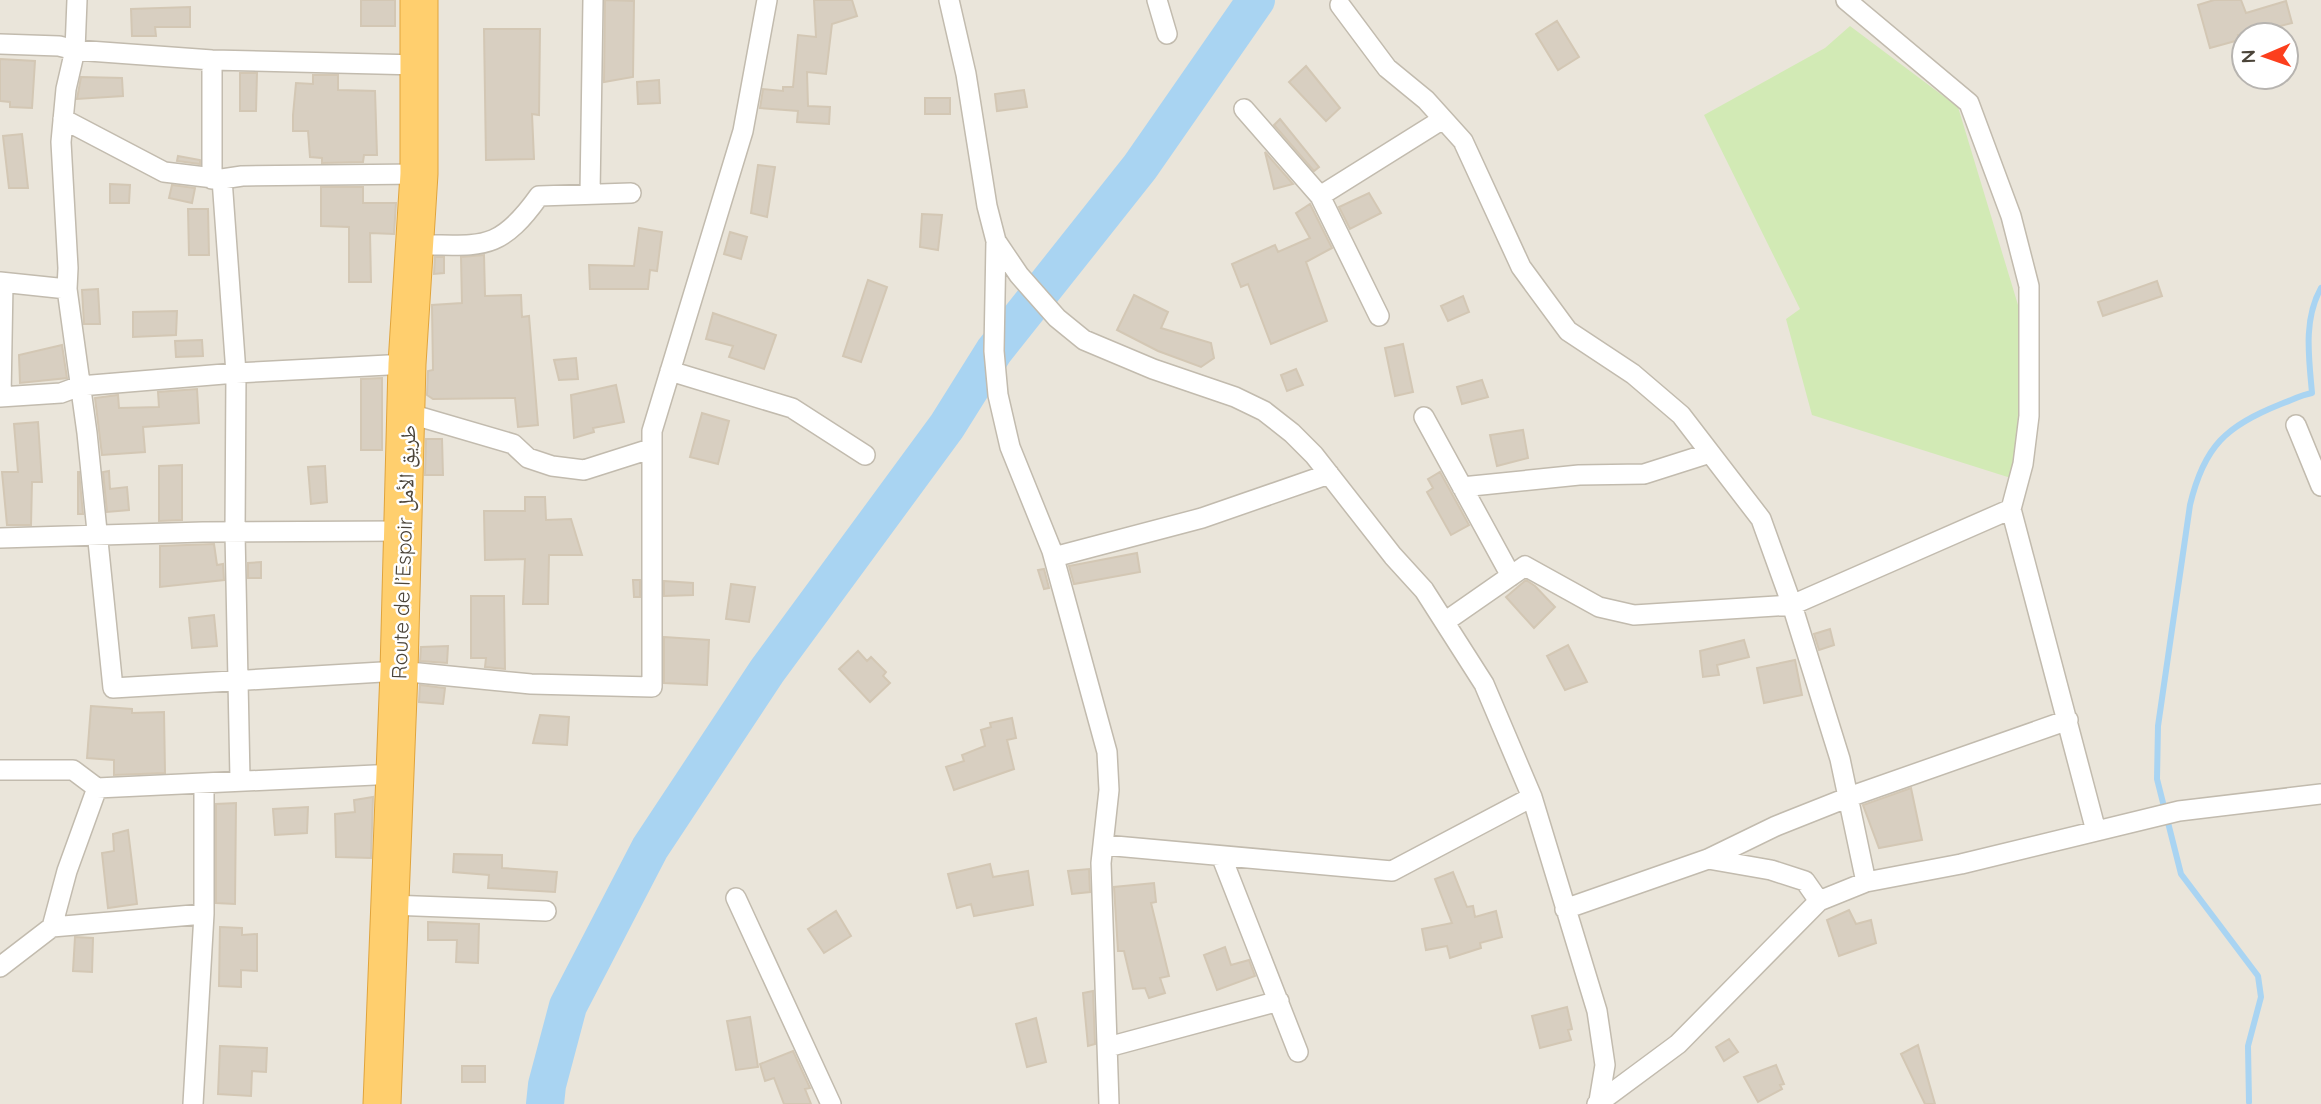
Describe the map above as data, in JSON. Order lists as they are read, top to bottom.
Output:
{
  "streets": {
    "highway": ["Route de l’Espoir طريق الأمل"]
  },
  "north": "left"
}
